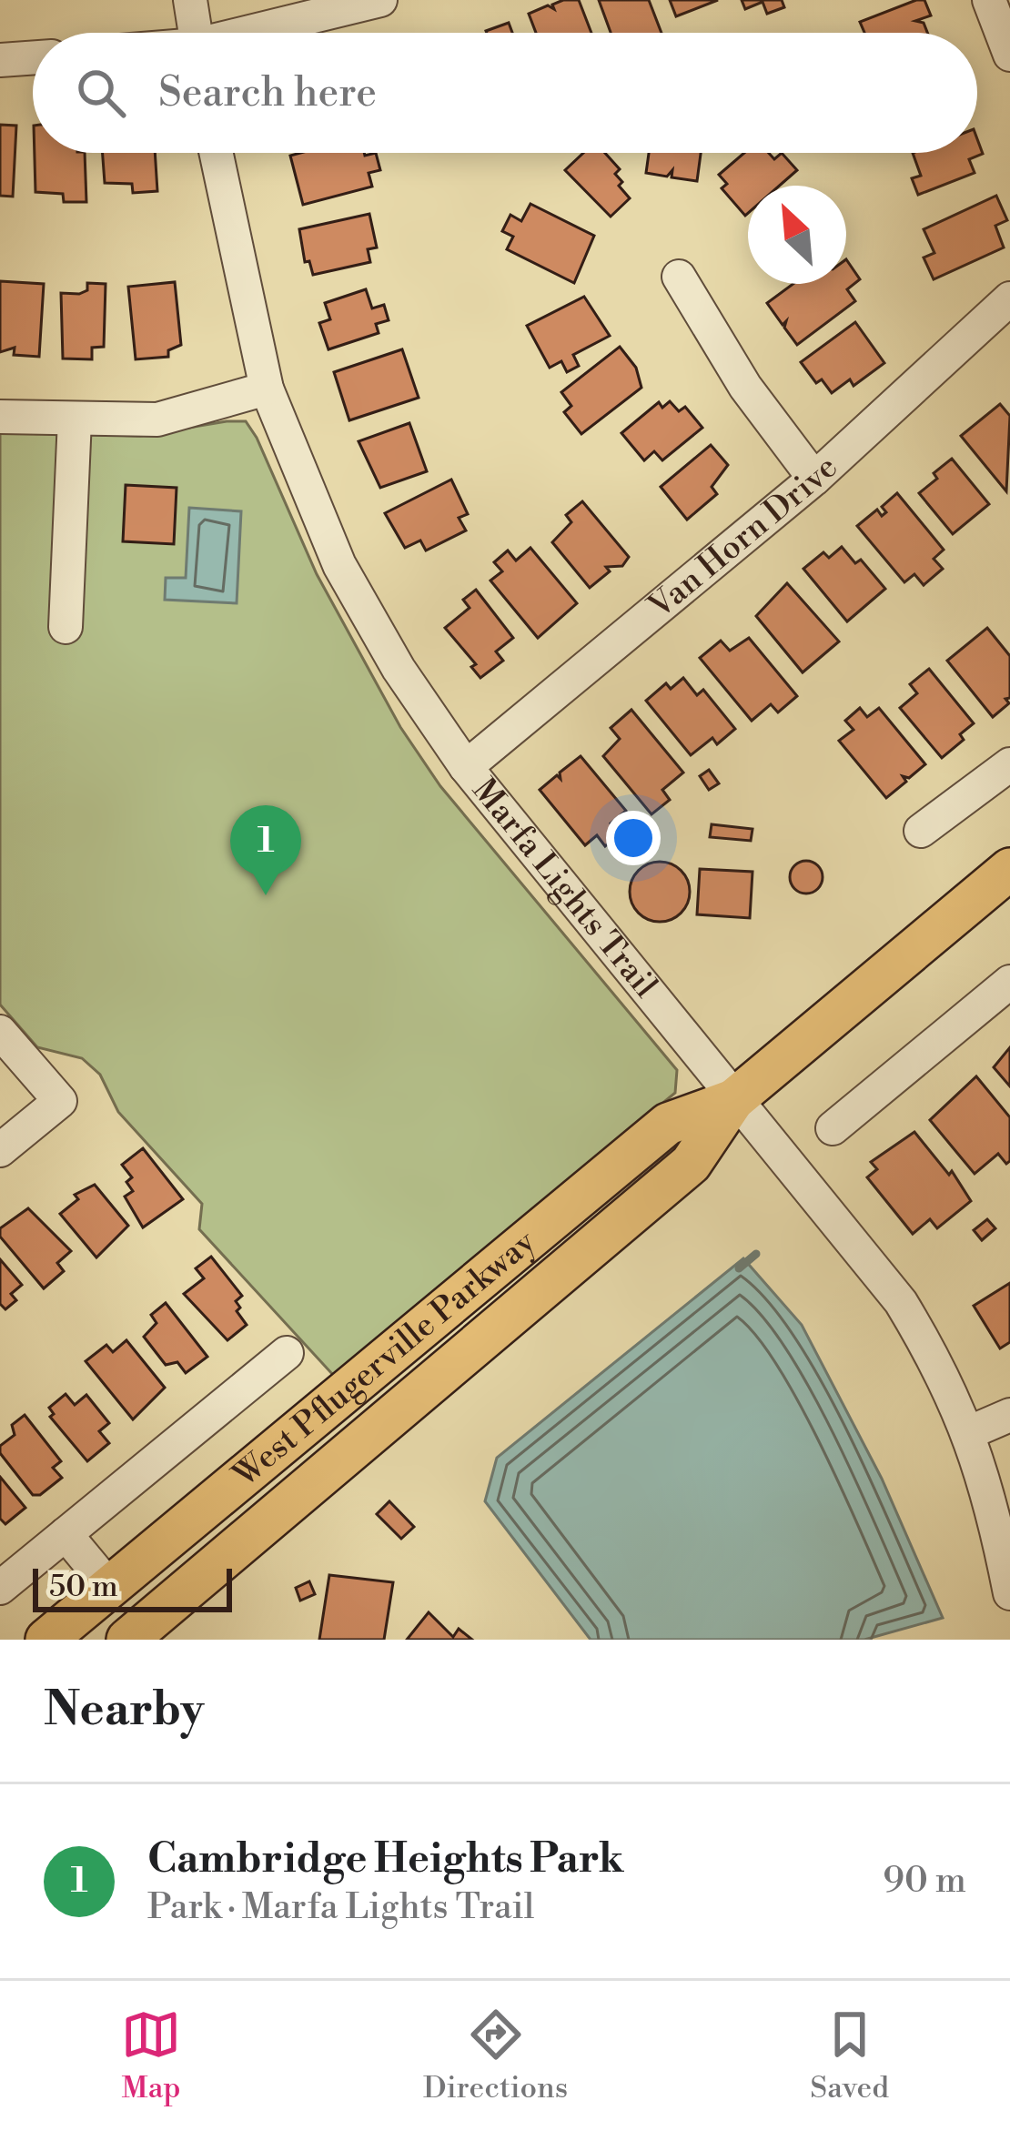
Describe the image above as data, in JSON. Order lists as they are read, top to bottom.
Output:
{
  "streets": {
    "main road": ["West Pflugerville Parkway"],
    "street": ["Van Horn Drive", "Marfa Lights Trail"]
  },
  "crossings": [
    ["Van Horn Drive", "Marfa Lights Trail"],
    ["Marfa Lights Trail", "West Pflugerville Parkway"]
  ],
  "scale_bar": "50 m",
  "north": "top left",
  "page": {
    "search": "Search here",
    "pins": "1",
    "scale": "50 m",
    "heading": "Nearby",
    "list": [
      {
        "mark": "1",
        "name": "Cambridge Heights Park",
        "note": "Park · Marfa Lights Trail",
        "value": "90 m"
      }
    ],
    "nav": ["Map", "Directions", "Saved"]
  }
}
